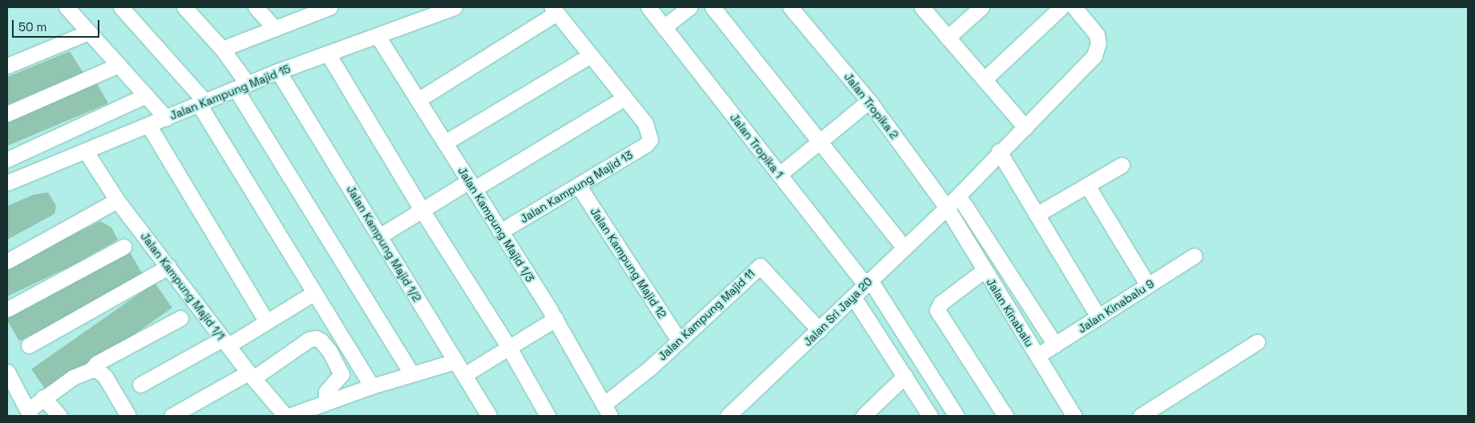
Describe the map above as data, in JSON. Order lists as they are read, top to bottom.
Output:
{
  "streets": {
    "street": [
      "Jalan Kampung Majid 15",
      "Jalan Tropika 2",
      "Jalan Tropika 1",
      "Jalan Kampung Majid 13",
      "Jalan Kampung Majid 1/3",
      "Jalan Kampung Majid 1/2",
      "Jalan Kampung Majid 12",
      "Jalan Kampung Majid 1/1",
      "Jalan Kinabalu 9",
      "Jalan Sri Jaya 20",
      "Jalan Kinabalu",
      "Jalan Kampung Majid 11"
    ]
  },
  "crossings": [
    ["Jalan Kampung Majid 15", "Jalan Kampung Majid 1/3"],
    ["Jalan Kampung Majid 15", "Jalan Kampung Majid 1/2"],
    ["Jalan Kampung Majid 15", "Jalan Kampung Majid 1/1"],
    ["Jalan Tropika 2", "Jalan Sri Jaya 20"],
    ["Jalan Tropika 2", "Jalan Kinabalu"],
    ["Jalan Tropika 1", "Jalan Sri Jaya 20"],
    ["Jalan Kampung Majid 13", "Jalan Kampung Majid 1/3"],
    ["Jalan Kampung Majid 13", "Jalan Kampung Majid 12"],
    ["Jalan Kampung Majid 1/3", "Jalan Kampung Majid 11"],
    ["Jalan Kampung Majid 12", "Jalan Kampung Majid 11"],
    ["Jalan Kinabalu 9", "Jalan Kinabalu"],
    ["Jalan Sri Jaya 20", "Jalan Kinabalu"],
    ["Jalan Sri Jaya 20", "Jalan Kampung Majid 11"]
  ],
  "scale_bar": "50 m"
}
